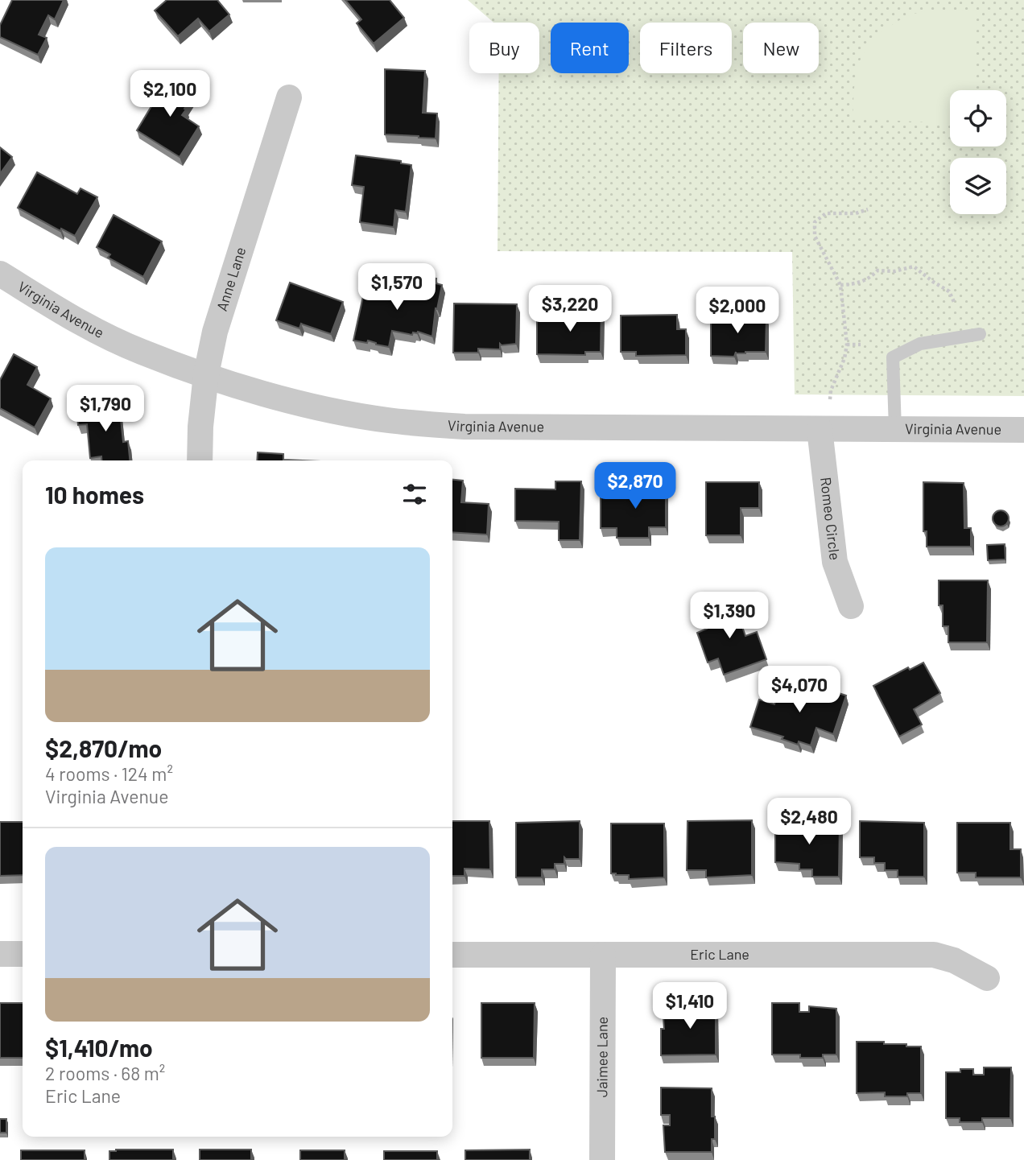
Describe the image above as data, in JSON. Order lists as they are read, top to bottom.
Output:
{
  "streets": {
    "street": [
      "Anne Lane",
      "Virginia Avenue",
      "Romeo Circle",
      "Eric Lane",
      "Jaimee Lane"
    ]
  },
  "crossings": [
    ["Anne Lane", "Virginia Avenue"],
    ["Virginia Avenue", "Romeo Circle"],
    ["Eric Lane", "Jaimee Lane"]
  ],
  "page": {
    "chip": [
      "Buy",
      "Rent",
      "Filters",
      "New"
    ],
    "price": [
      "$2,100",
      "$1,570",
      "$3,220",
      "$2,000",
      "$1,790",
      "$2,870",
      "$1,390",
      "$4,070",
      "$2,480",
      "$1,410"
    ],
    "heading": "10 homes",
    "list": [
      {
        "name": "$2,870/mo",
        "note": "4 rooms · 124 m² · Virginia Avenue"
      },
      {
        "name": "$1,410/mo",
        "note": "2 rooms · 68 m² · Eric Lane"
      }
    ]
  }
}
